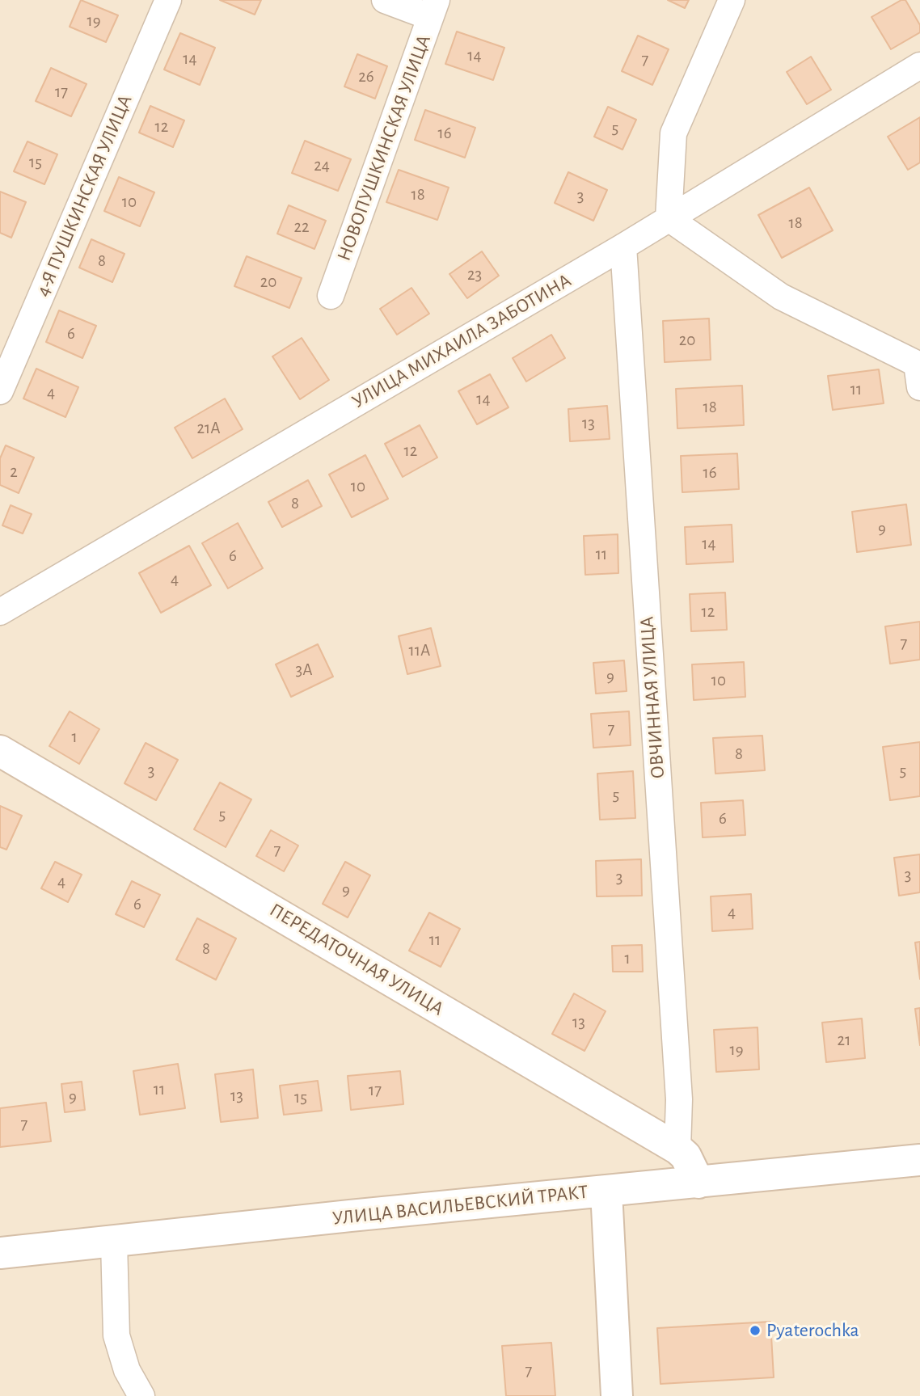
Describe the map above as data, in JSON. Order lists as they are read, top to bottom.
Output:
{
  "streets": {
    "main road": ["ПЕРЕДАТОЧНАЯ УЛИЦА", "УЛИЦА ВАСИЛЬЕВСКИЙ ТРАКТ"],
    "street": [
      "НОВОПУШКИНСКАЯ УЛИЦА",
      "4-Я ПУШКИНСКАЯ УЛИЦА",
      "УЛИЦА МИХАИЛА ЗАБОТИНА",
      "ОВЧИННАЯ УЛИЦА"
    ]
  },
  "crossings": [
    ["УЛИЦА МИХАИЛА ЗАБОТИНА", "ОВЧИННАЯ УЛИЦА"],
    ["ОВЧИННАЯ УЛИЦА", "ПЕРЕДАТОЧНАЯ УЛИЦА"],
    ["ПЕРЕДАТОЧНАЯ УЛИЦА", "УЛИЦА ВАСИЛЬЕВСКИЙ ТРАКТ"]
  ],
  "places": ["Pyaterochka"],
  "house_numbers": [
    "19",
    "14",
    "14",
    "7",
    "26",
    "17",
    "12",
    "5",
    "16",
    "15",
    "24",
    "18",
    "3",
    "10",
    "18",
    "22",
    "8",
    "23",
    "20",
    "6",
    "20",
    "11",
    "4",
    "14",
    "18",
    "13",
    "21А",
    "12",
    "2",
    "16",
    "10",
    "8",
    "9",
    "14",
    "11",
    "6",
    "4",
    "12",
    "7",
    "11А",
    "3А",
    "9",
    "10",
    "7",
    "1",
    "8",
    "3",
    "5",
    "5",
    "5",
    "6",
    "7",
    "3",
    "3",
    "4",
    "9",
    "6",
    "4",
    "11",
    "8",
    "1",
    "13",
    "21",
    "19",
    "11",
    "17",
    "13",
    "9",
    "15",
    "7",
    "7"
  ]
}
